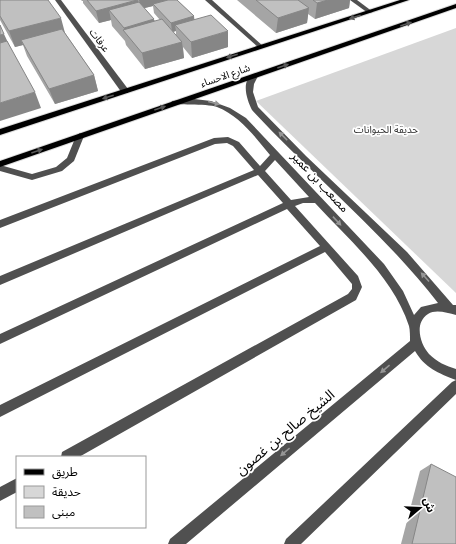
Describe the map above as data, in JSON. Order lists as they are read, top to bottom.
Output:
{
  "streets": {
    "main road": ["شارع الاحساء"],
    "street": ["عرفات", "مصعب بن عمير", "الشيخ صالح بن غصون"]
  },
  "crossings": [
    ["عرفات", "شارع الاحساء"],
    ["شارع الاحساء", "مصعب بن عمير"],
    ["مصعب بن عمير", "الشيخ صالح بن غصون"]
  ],
  "parks": ["حديقة الحيوانات"],
  "legend": ["طريق", "حديقة", "مبنى"],
  "north": "right"
}
